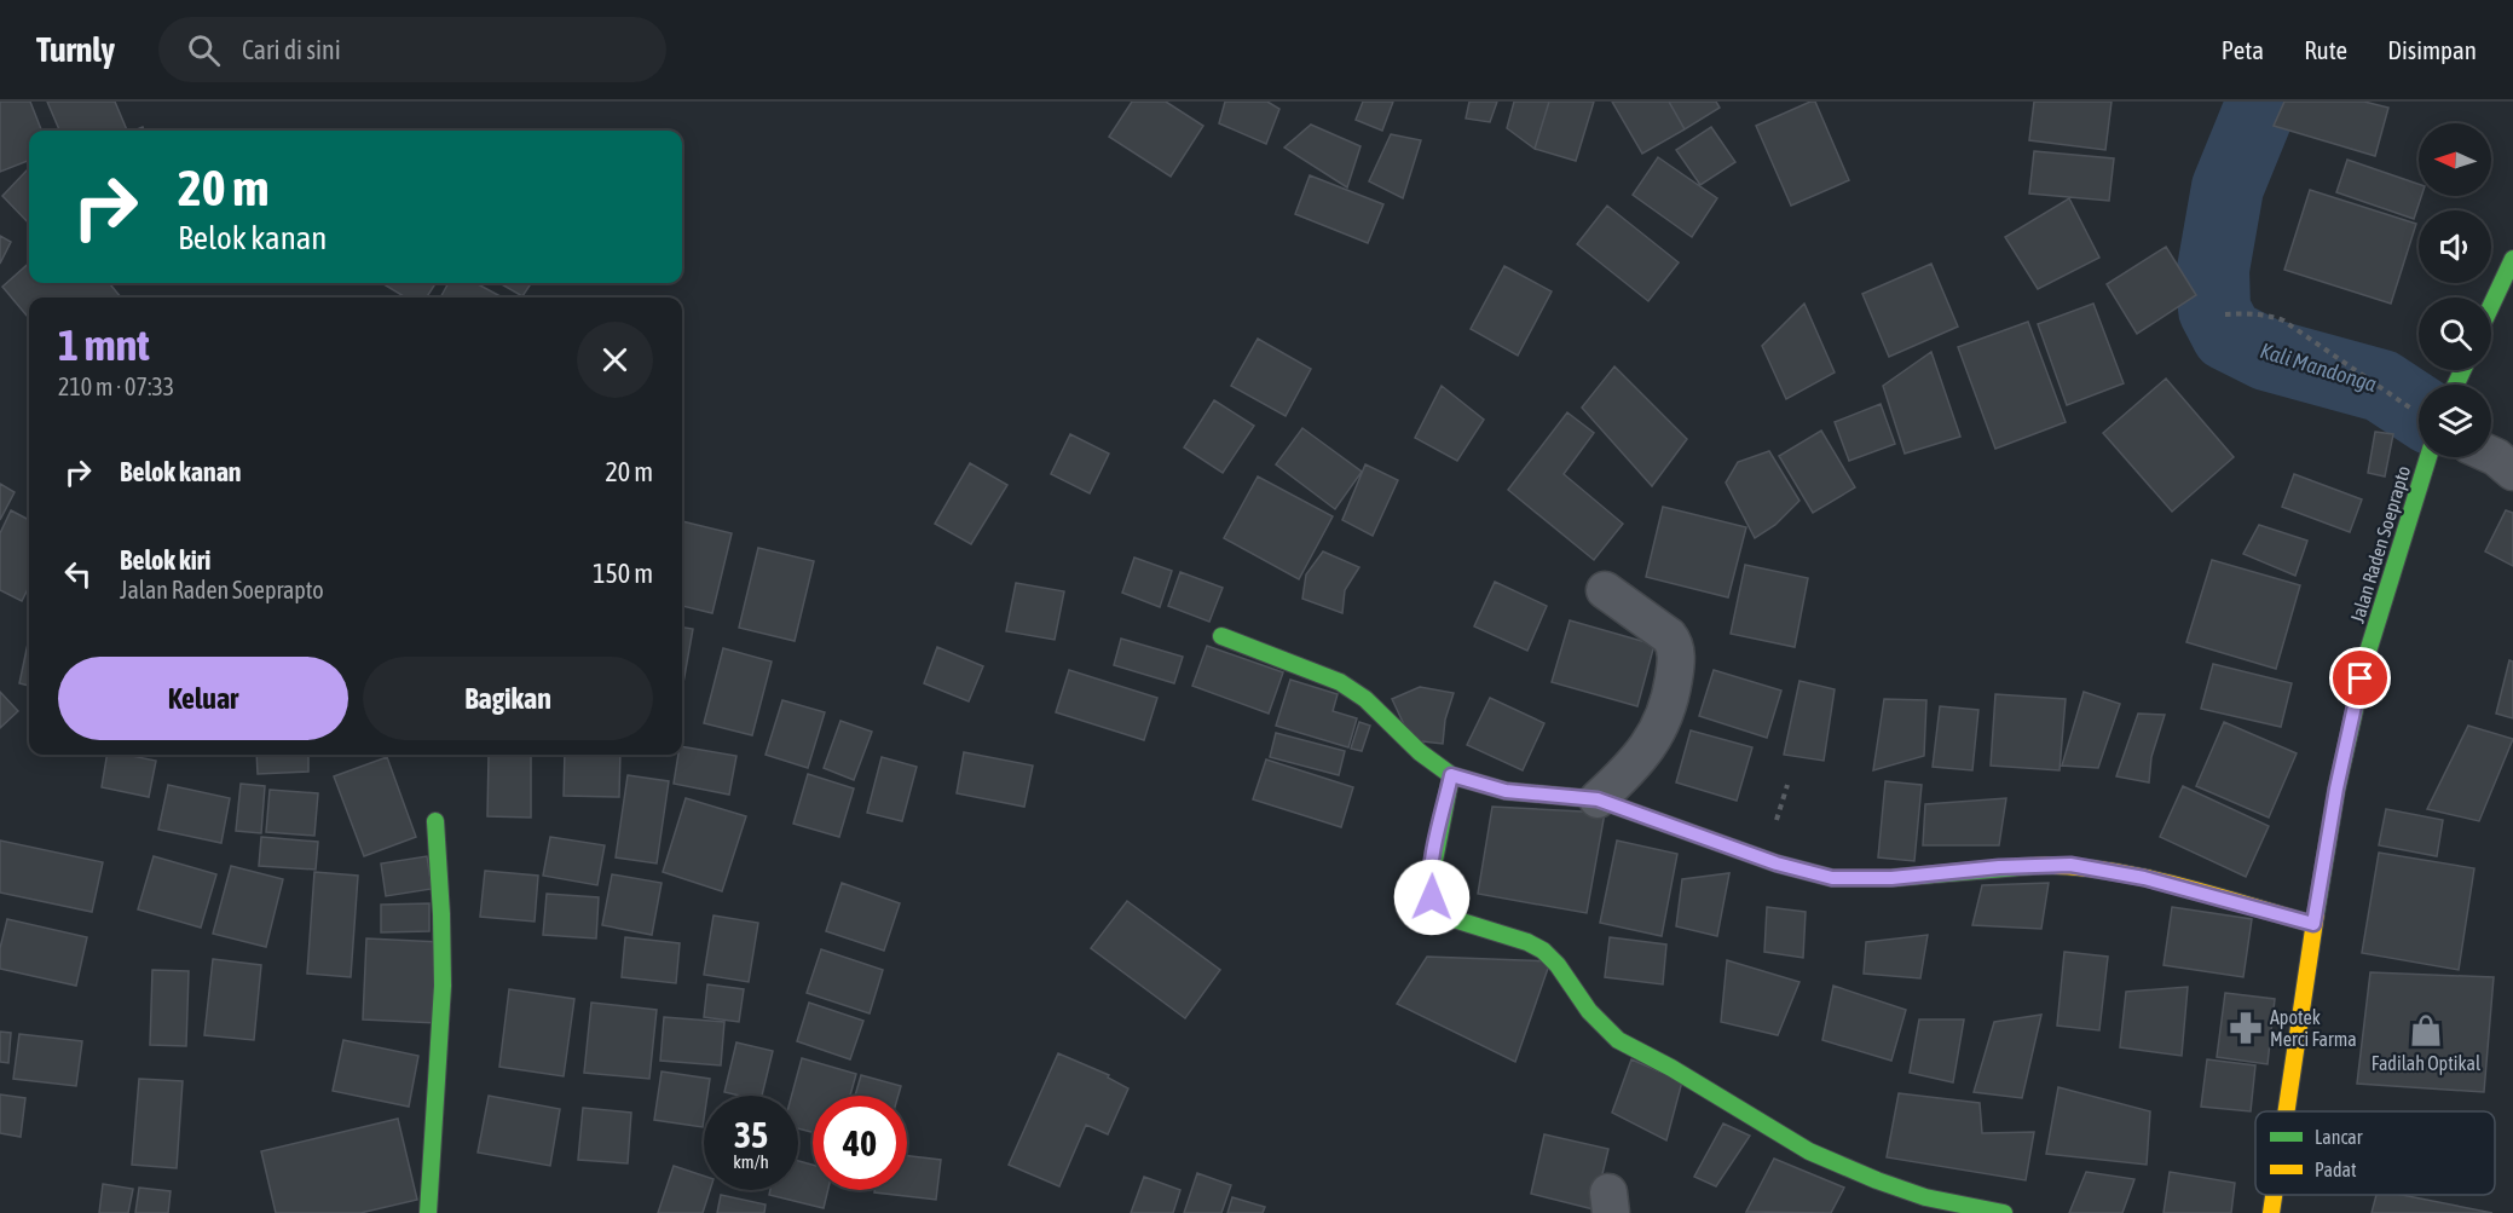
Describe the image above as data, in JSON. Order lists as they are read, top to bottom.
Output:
{
  "streets": {
    "main road": ["Jalan Raden Soeprapto"]
  },
  "water": ["Kali Mandonga"],
  "places": {
    "pharmacy": ["Apotek Merci Farma"],
    "shop": ["Fadilah Optikal"]
  },
  "legend": ["Lancar", "Padat"],
  "north": "left",
  "page": {
    "header": "Turnly",
    "search": "Cari di sini",
    "nav": ["Peta", "Rute", "Disimpan"],
    "turn": ["20 m", "Belok kanan"],
    "heading": ["1 mnt", "210 m · 07:33"],
    "list": [
      {
        "name": "Belok kanan",
        "value": "20 m"
      },
      {
        "name": "Belok kiri",
        "note": "Jalan Raden Soeprapto",
        "value": "150 m"
      }
    ],
    "buttons": ["Keluar", "Bagikan"],
    "speed": "35 km/h",
    "limit": "40"
  }
}
